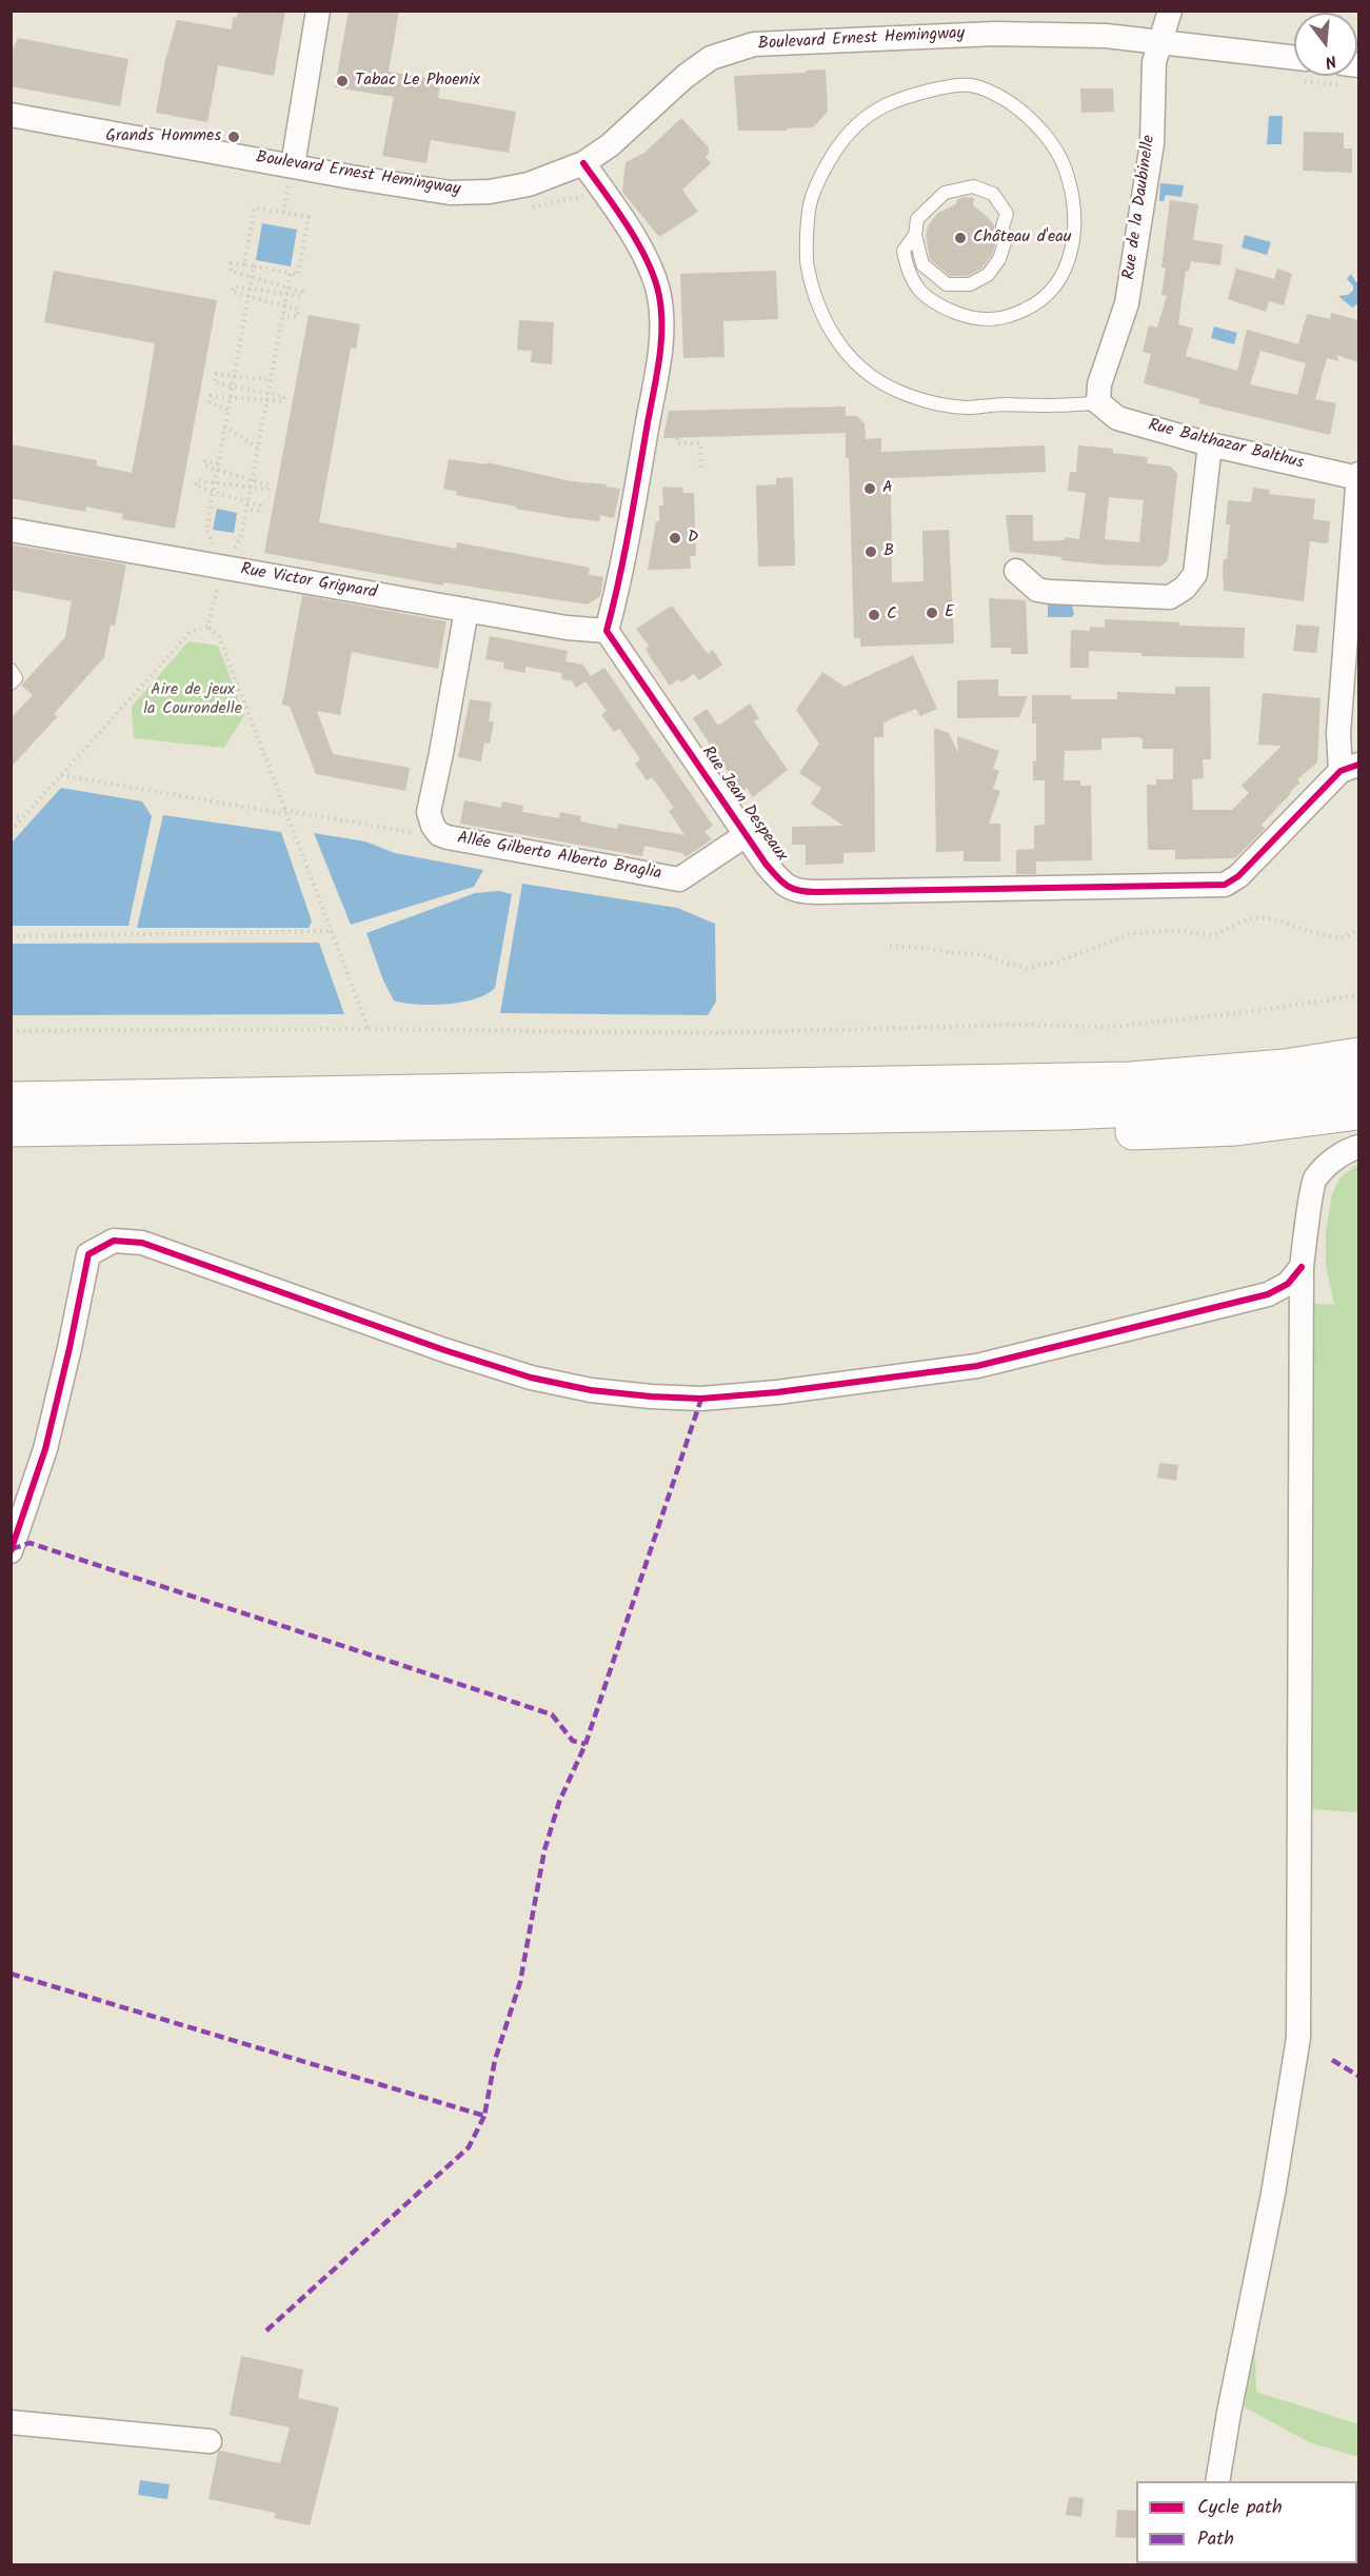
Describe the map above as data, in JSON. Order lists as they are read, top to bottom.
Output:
{
  "streets": {
    "street": [
      "Boulevard Ernest Hemingway",
      "Rue de la Daubinelle",
      "Rue Balthazar Balthus",
      "Rue Victor Grignard",
      "Rue Jean Despeaux",
      "Allée Gilberto Alberto Braglia"
    ]
  },
  "crossings": [
    ["Boulevard Ernest Hemingway", "Rue de la Daubinelle"],
    ["Rue de la Daubinelle", "Rue Balthazar Balthus"],
    ["Rue Victor Grignard", "Rue Jean Despeaux"],
    ["Rue Jean Despeaux", "Allée Gilberto Alberto Braglia"]
  ],
  "parks": ["Aire de jeux la Courondelle"],
  "places": [
    "Tabac Le Phoenix",
    "Grands Hommes",
    "Château d'eau",
    "A",
    "D",
    "B",
    "E",
    "C"
  ],
  "legend": ["Cycle path", "Path"],
  "north": "bottom"
}
